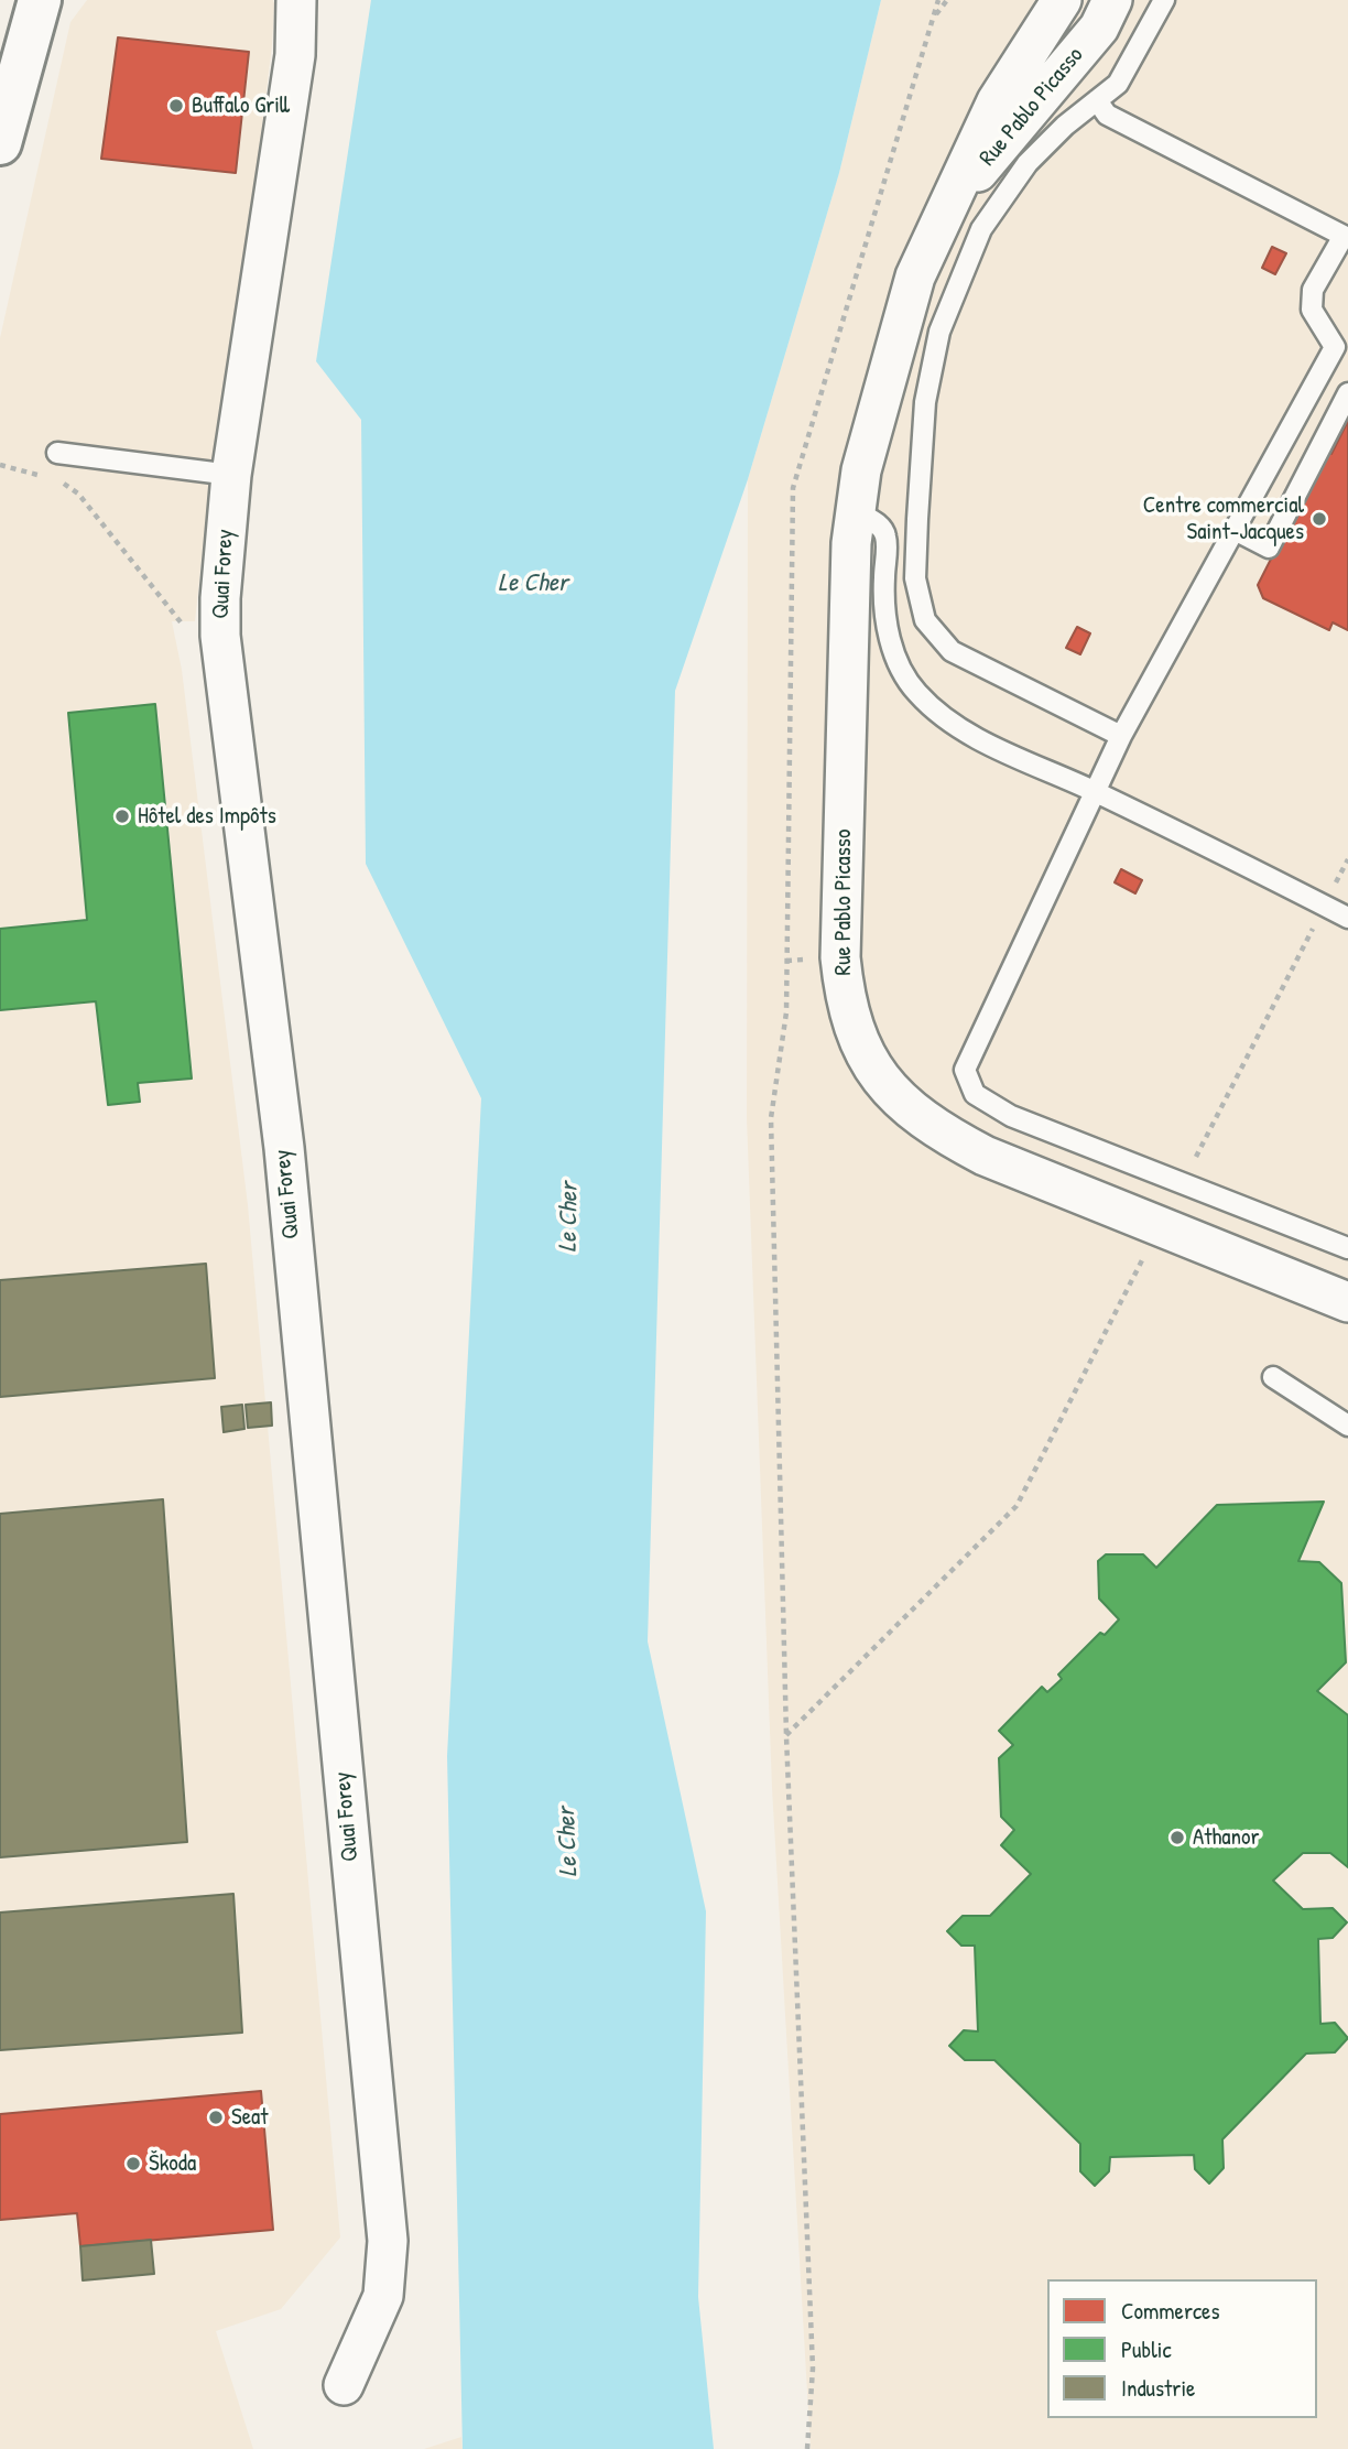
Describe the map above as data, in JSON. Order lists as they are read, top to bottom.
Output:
{
  "streets": {
    "street": ["Rue Pablo Picasso", "Quai Forey"]
  },
  "water": ["Le Cher"],
  "places": [
    "Buffalo Grill",
    "Centre commercial Saint-Jacques",
    "Hôtel des Impôts",
    "Athanor",
    "Seat",
    "Škoda"
  ],
  "legend": ["Commerces", "Public", "Industrie"]
}
